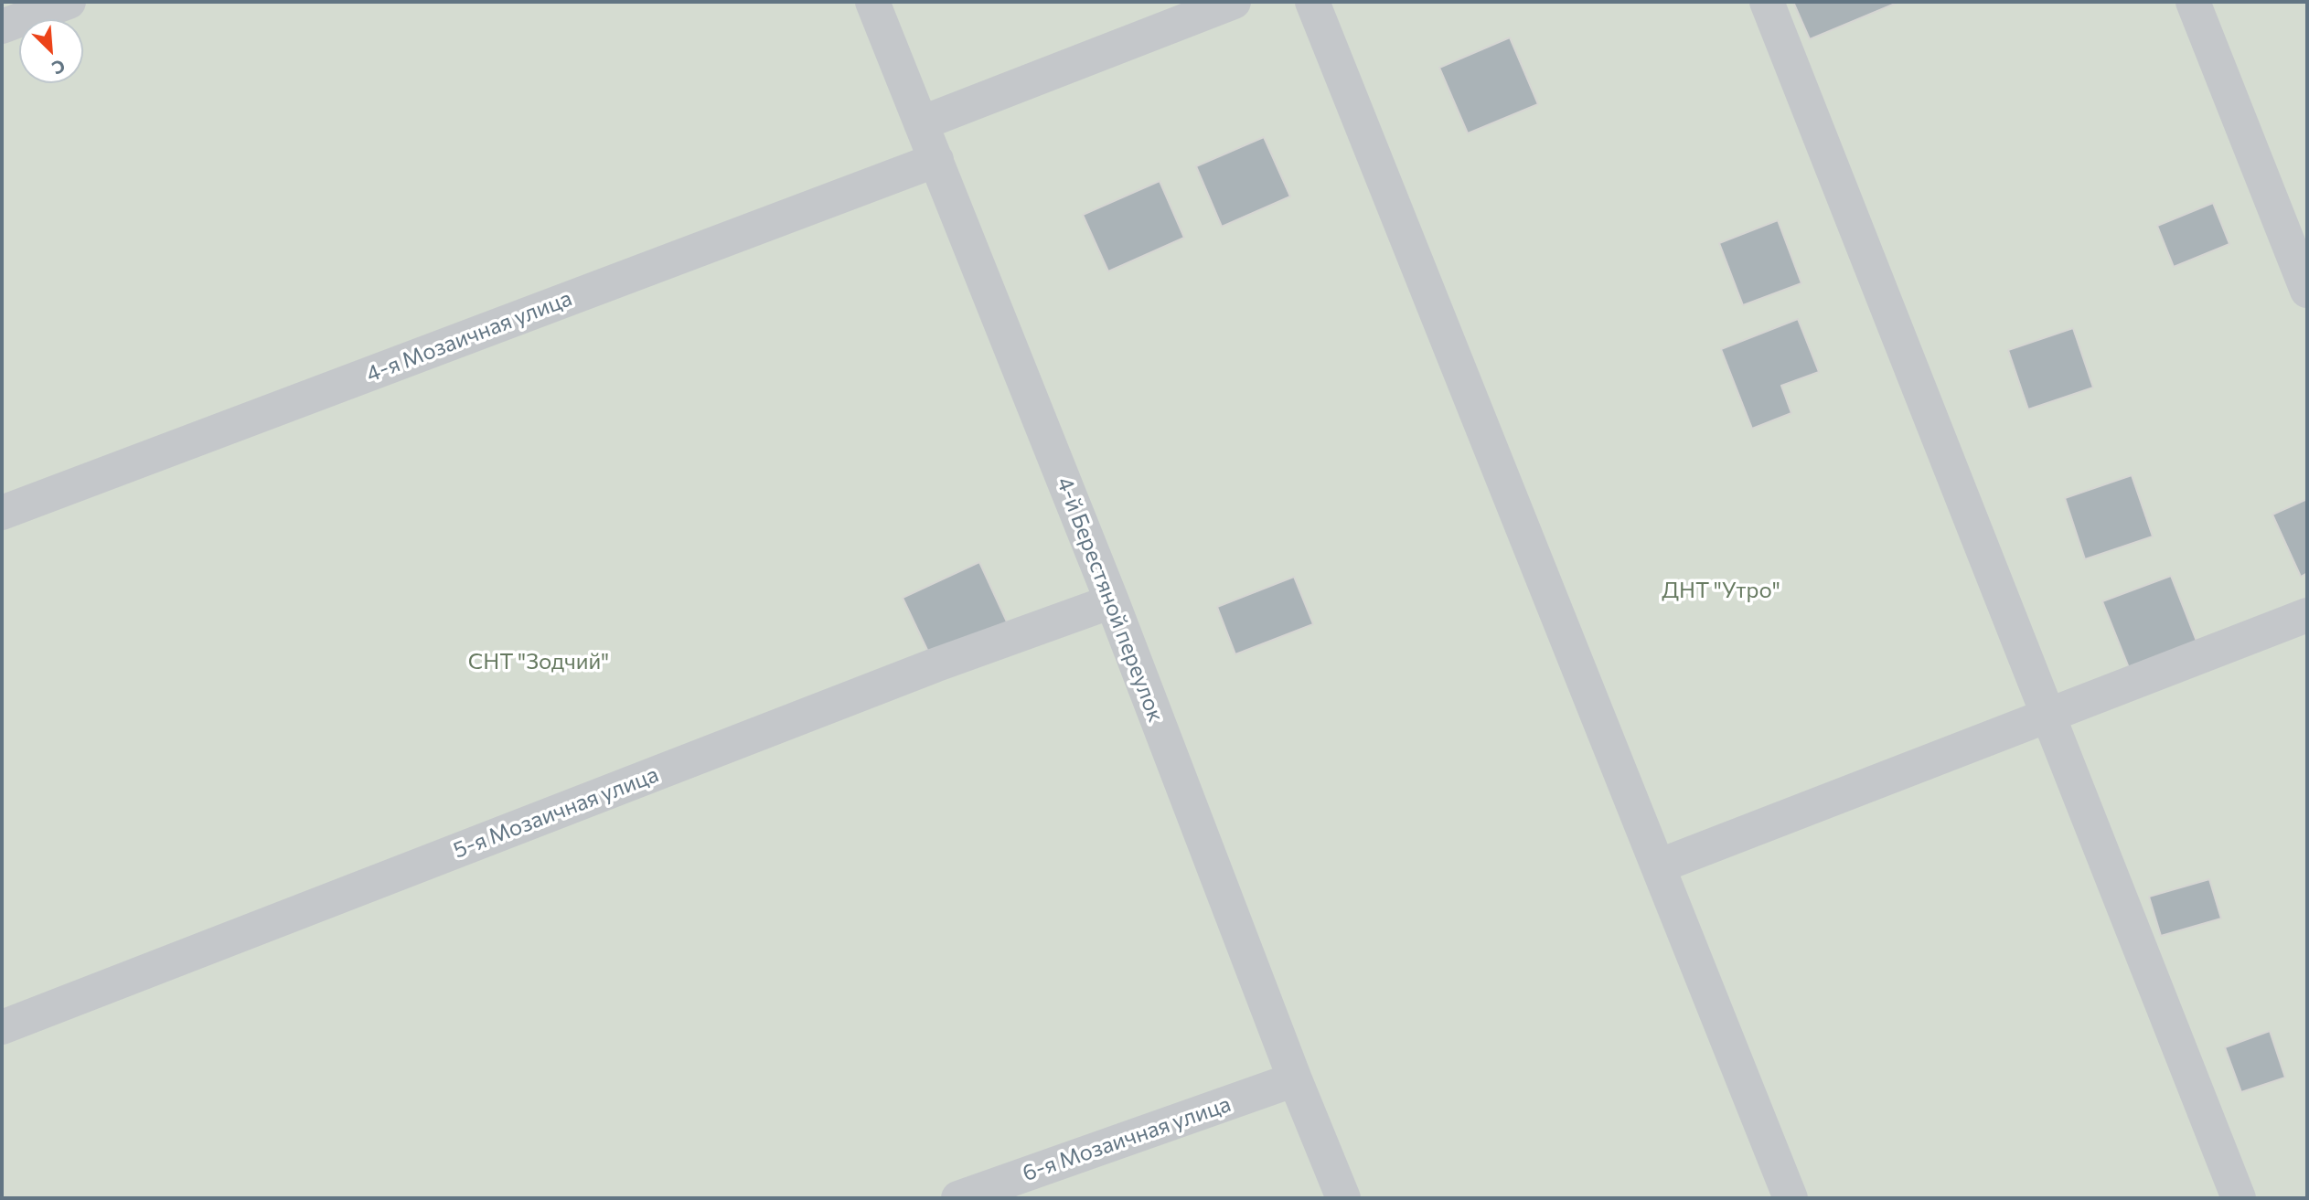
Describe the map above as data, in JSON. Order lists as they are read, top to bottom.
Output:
{
  "streets": {
    "lane": [
      "4-я Мозаичная улица",
      "4-й Берестяной переулок",
      "5-я Мозаичная улица",
      "6-я Мозаичная улица"
    ]
  },
  "crossings": [
    ["4-я Мозаичная улица", "4-й Берестяной переулок"],
    ["4-й Берестяной переулок", "5-я Мозаичная улица"],
    ["4-й Берестяной переулок", "6-я Мозаичная улица"]
  ],
  "parks": ["ДНТ \"Утро\"", "СНТ \"Зодчий\""],
  "north": "bottom right"
}
